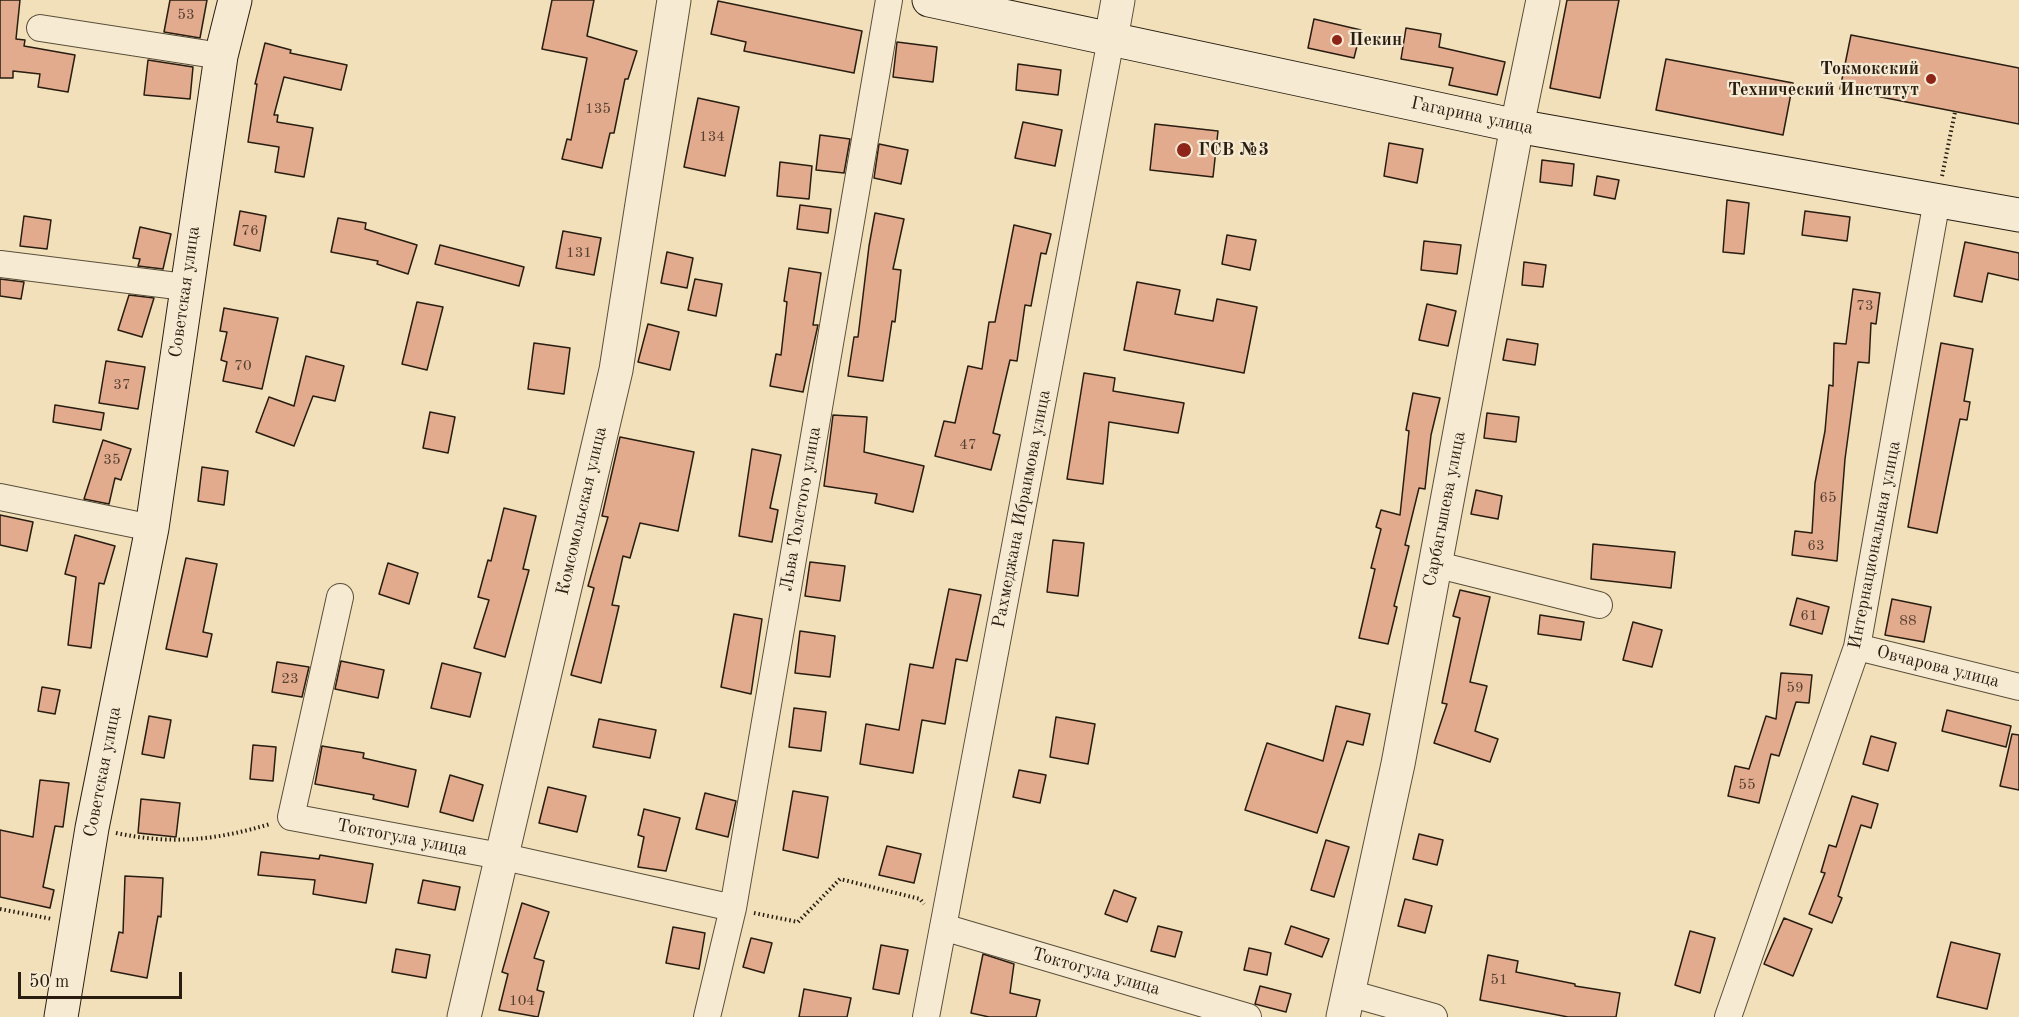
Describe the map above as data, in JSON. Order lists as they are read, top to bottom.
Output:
{
  "streets": {
    "main road": [
      "Гагарина улица",
      "Советская улица",
      "Рахмеджана Ибраимова улица",
      "Сарбагышева улица",
      "Комсомольская улица"
    ],
    "street": [
      "Льва Толстого улица",
      "Интернациональная улица",
      "Овчарова улица",
      "Токтогула улица"
    ]
  },
  "crossings": [
    ["Гагарина улица", "Рахмеджана Ибраимова улица"],
    ["Гагарина улица", "Сарбагышева улица"],
    ["Гагарина улица", "Интернациональная улица"],
    ["Льва Толстого улица", "Токтогула улица"],
    ["Рахмеджана Ибраимова улица", "Токтогула улица"],
    ["Комсомольская улица", "Токтогула улица"],
    ["Интернациональная улица", "Овчарова улица"]
  ],
  "places": ["Пекин", "Токмокский Технический Институт", "ГСВ №3"],
  "house_numbers": [
    "53",
    "135",
    "134",
    "76",
    "131",
    "73",
    "70",
    "37",
    "47",
    "35",
    "65",
    "63",
    "61",
    "88",
    "23",
    "59",
    "55",
    "51",
    "104"
  ],
  "scale_bar": "50 m"
}
